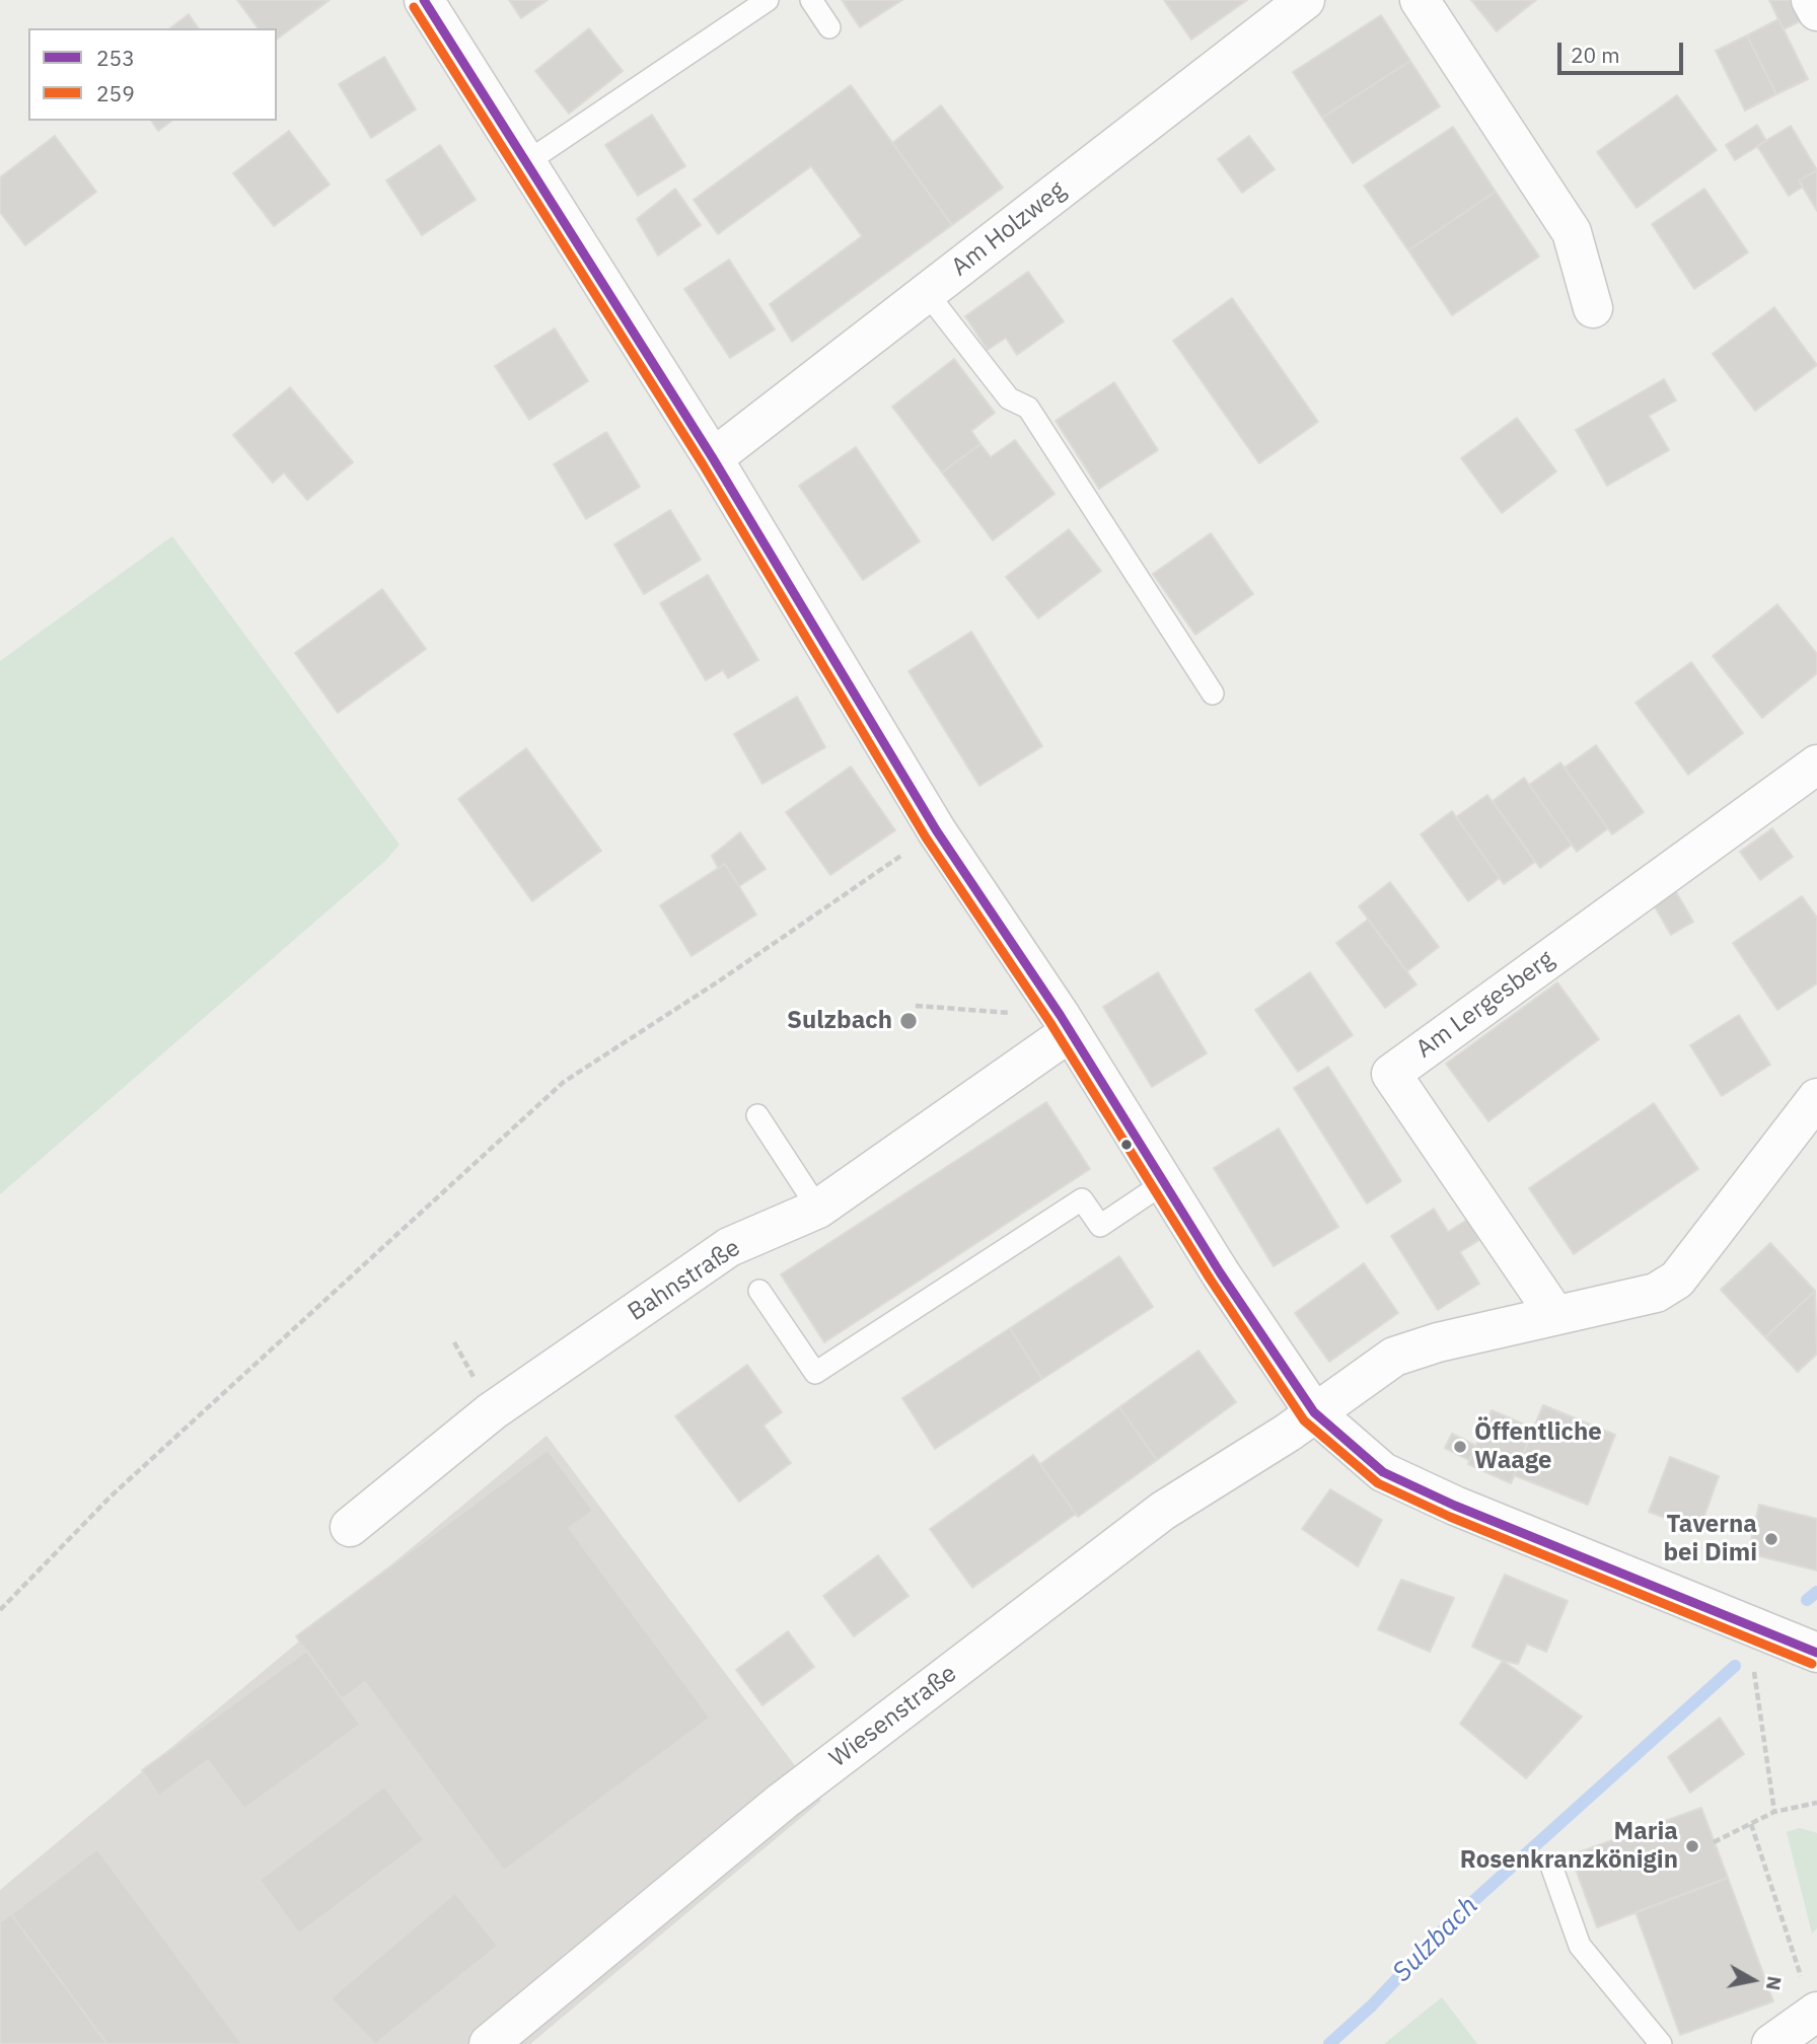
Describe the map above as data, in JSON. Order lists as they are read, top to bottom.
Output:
{
  "streets": {
    "street": [
      "Am Holzweg",
      "Am Lergesberg",
      "Bahnstraße",
      "Wiesenstraße"
    ]
  },
  "water": ["Sulzbach"],
  "places": [
    "Sulzbach",
    "Öffentliche Waage",
    "Taverna bei Dimi",
    "Maria Rosenkranzkönigin"
  ],
  "lines": ["transit line 253", "transit line 259"],
  "legend": ["253", "259"],
  "scale_bar": "20 m",
  "north": "right"
}
